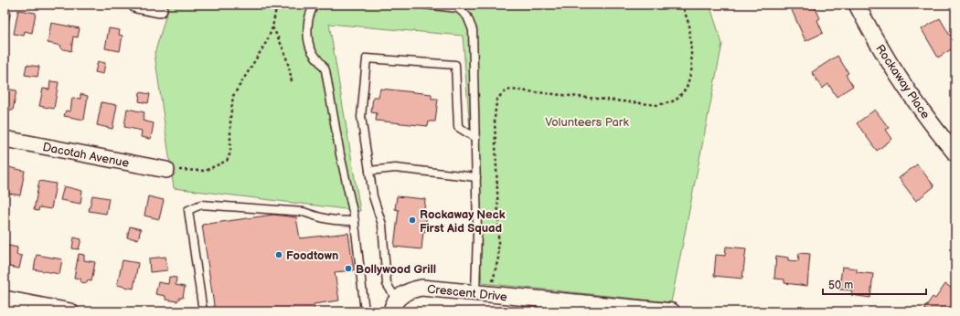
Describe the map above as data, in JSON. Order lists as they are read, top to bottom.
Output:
{
  "streets": {
    "street": ["Rockaway Place", "Dacotah Avenue", "Crescent Drive"]
  },
  "parks": ["Volunteers Park"],
  "places": ["Rockaway Neck First Aid Squad", "Foodtown", "Bollywood Grill"],
  "scale_bar": "50 m"
}
